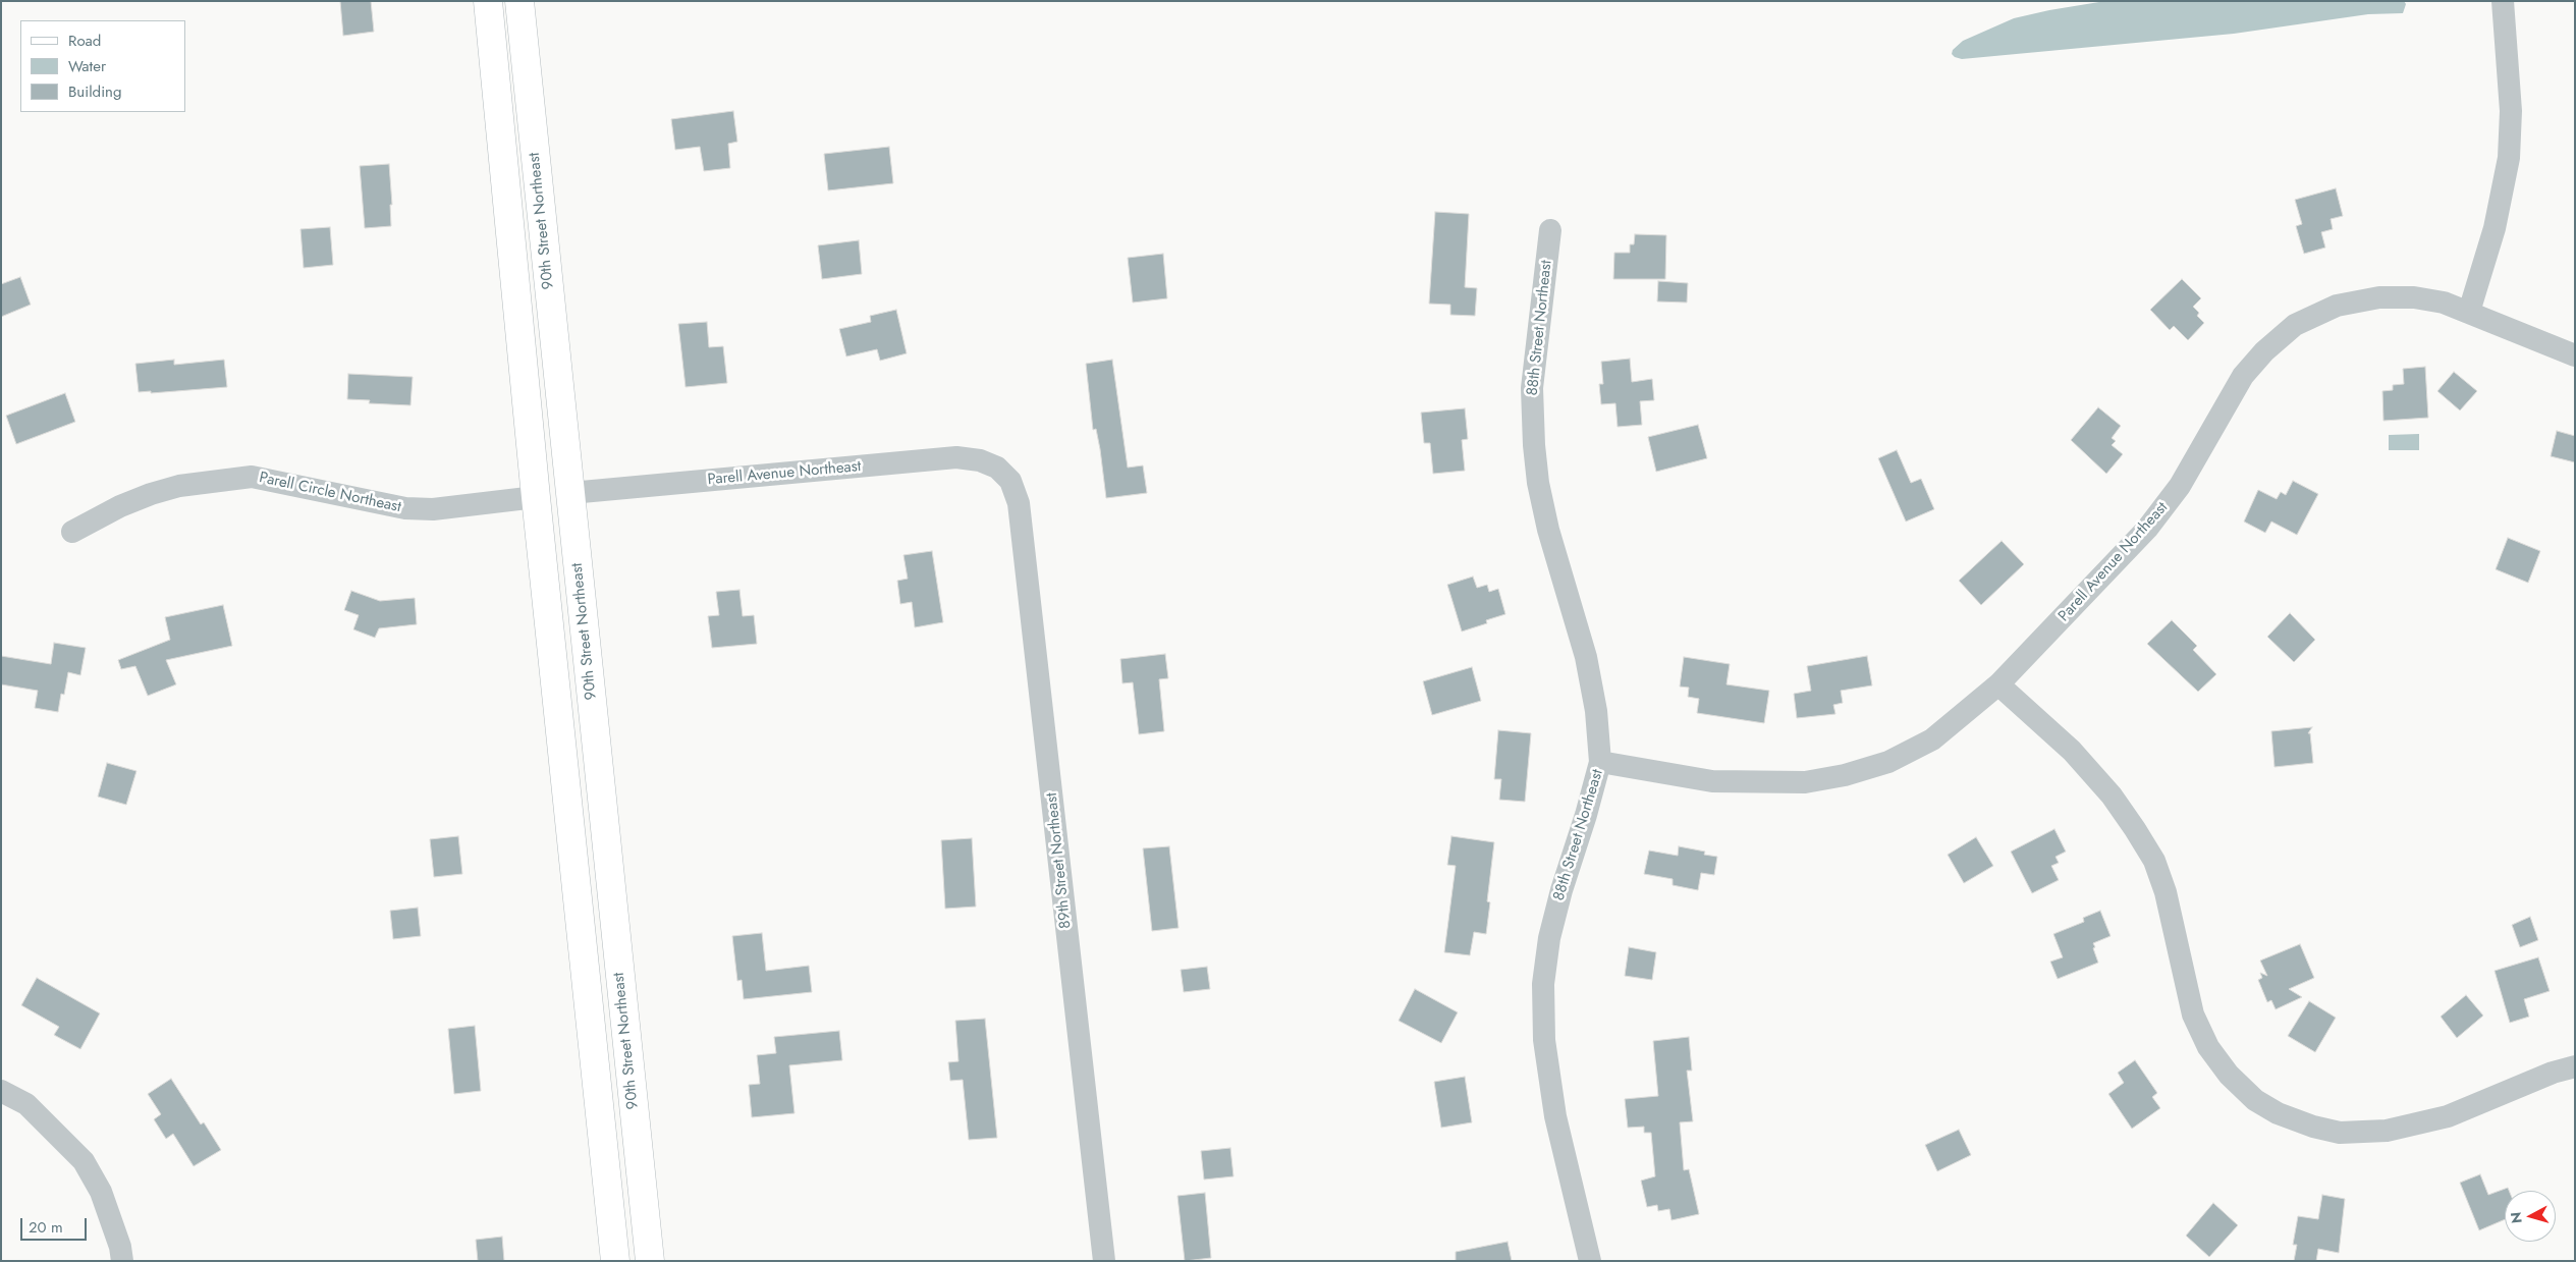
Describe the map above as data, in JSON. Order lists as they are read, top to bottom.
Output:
{
  "streets": {
    "main road": ["90th Street Northeast"],
    "street": [
      "88th Street Northeast",
      "Parell Avenue Northeast",
      "Parell Circle Northeast",
      "89th Street Northeast"
    ]
  },
  "crossings": [
    ["90th Street Northeast", "Parell Avenue Northeast"],
    ["90th Street Northeast", "Parell Circle Northeast"],
    ["88th Street Northeast", "Parell Avenue Northeast"],
    ["Parell Avenue Northeast", "89th Street Northeast"]
  ],
  "legend": ["Road", "Water", "Building"],
  "scale_bar": "20 m",
  "north": "left"
}
